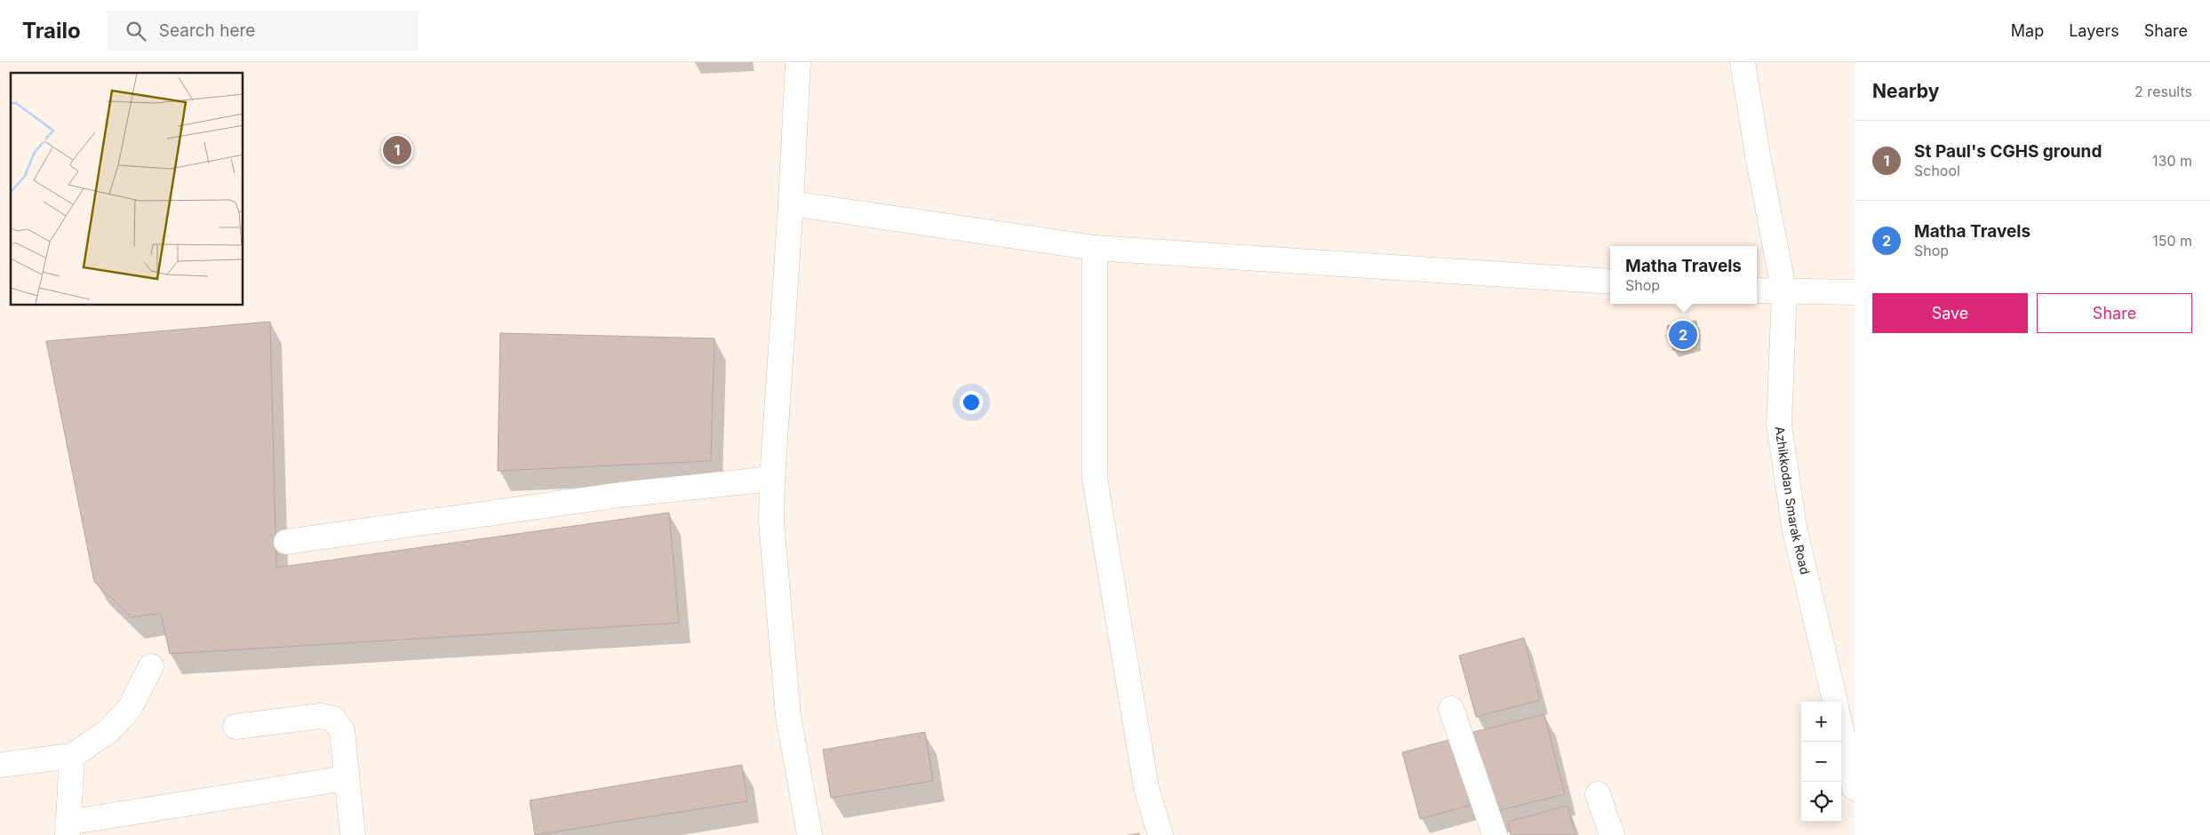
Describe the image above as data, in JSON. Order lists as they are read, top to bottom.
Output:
{
  "streets": {
    "street": ["Azhikkodan Smarak Road"]
  },
  "page": {
    "header": "Trailo",
    "search": "Search here",
    "nav": ["Map", "Layers", "Share"],
    "heading": ["Nearby", "2 results"],
    "list": [
      {
        "mark": "1",
        "name": "St Paul's CGHS ground",
        "note": "School",
        "value": "130 m"
      },
      {
        "mark": "2",
        "name": "Matha Travels",
        "note": "Shop",
        "value": "150 m"
      }
    ],
    "pins": ["1", "2"],
    "popup": ["Matha Travels", "Shop"],
    "buttons": ["Save", "Share"],
    "map_buttons": ["+", "−"]
  }
}
